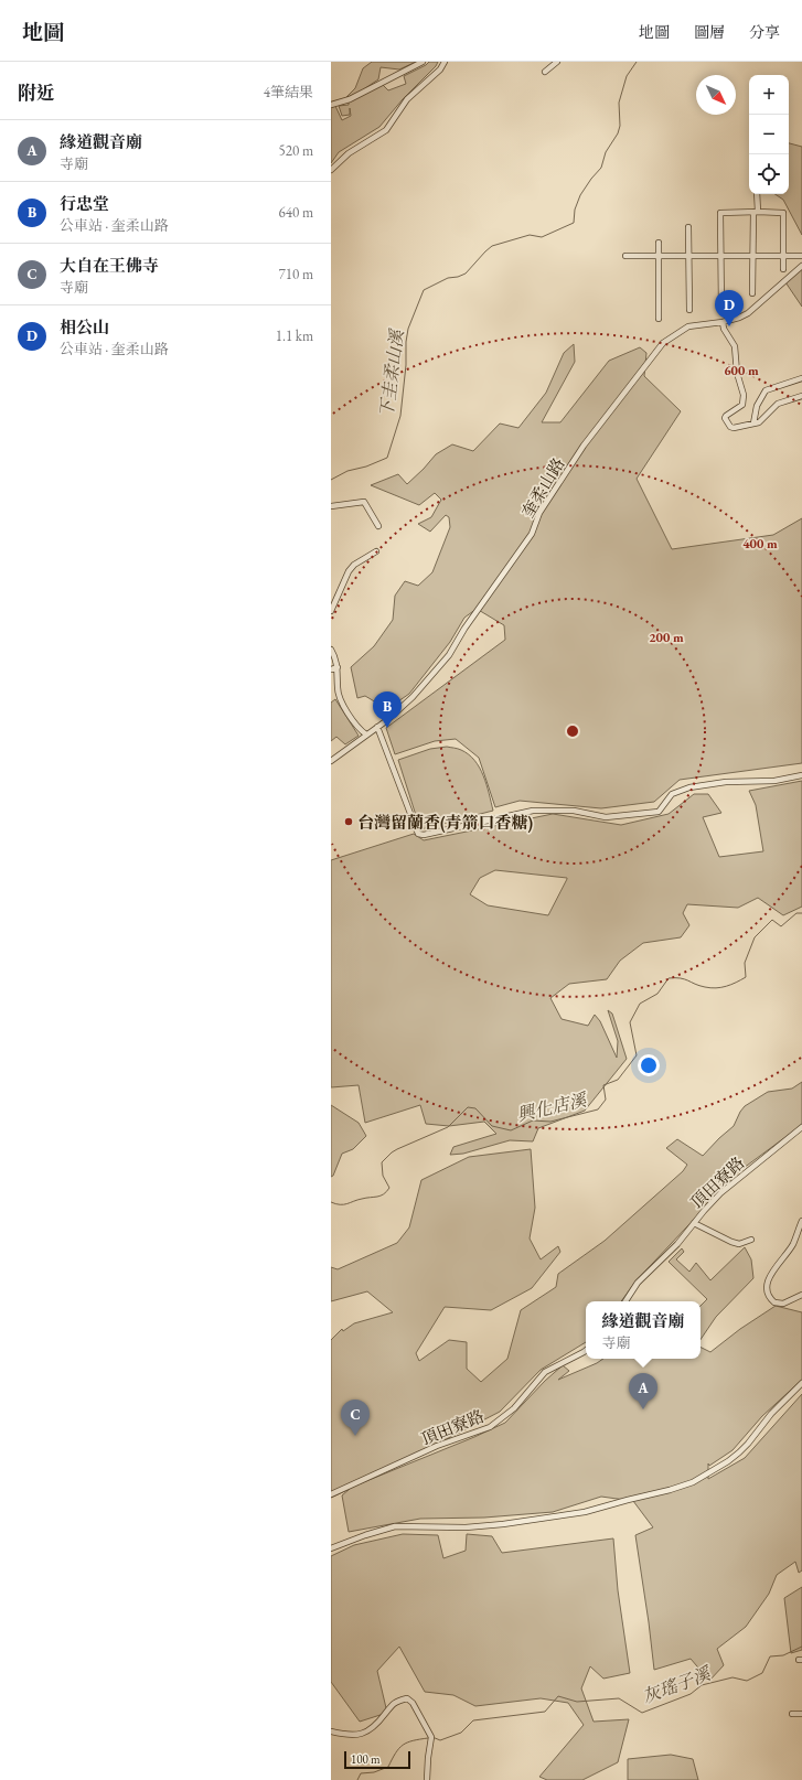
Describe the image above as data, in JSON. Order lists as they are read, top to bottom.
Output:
{
  "streets": {
    "street": ["奎柔山路", "頂田寮路"]
  },
  "water": ["下圭柔山溪", "興化店溪", "灰瑤子溪"],
  "places": ["台灣留蘭香(青箭口香糖)"],
  "scale_bar": "100 m",
  "north": "bottom right",
  "page": {
    "header": "地圖",
    "nav": ["地圖", "圖層", "分享"],
    "heading": ["附近", "4筆結果"],
    "map_buttons": ["+", "−"],
    "list": [
      {
        "mark": "A",
        "name": "緣道觀音廟",
        "note": "寺廟",
        "value": "520 m"
      },
      {
        "mark": "B",
        "name": "行忠堂",
        "note": "公車站 · 奎柔山路",
        "value": "640 m"
      },
      {
        "mark": "C",
        "name": "大自在王佛寺",
        "note": "寺廟",
        "value": "710 m"
      },
      {
        "mark": "D",
        "name": "相公山",
        "note": "公車站 · 奎柔山路",
        "value": "1.1 km"
      }
    ],
    "pins": [
      "D",
      "B",
      "A",
      "C"
    ],
    "popup": ["緣道觀音廟", "寺廟"],
    "scale": "100 m"
  },
  "rings": ["600 m", "400 m", "200 m"]
}
